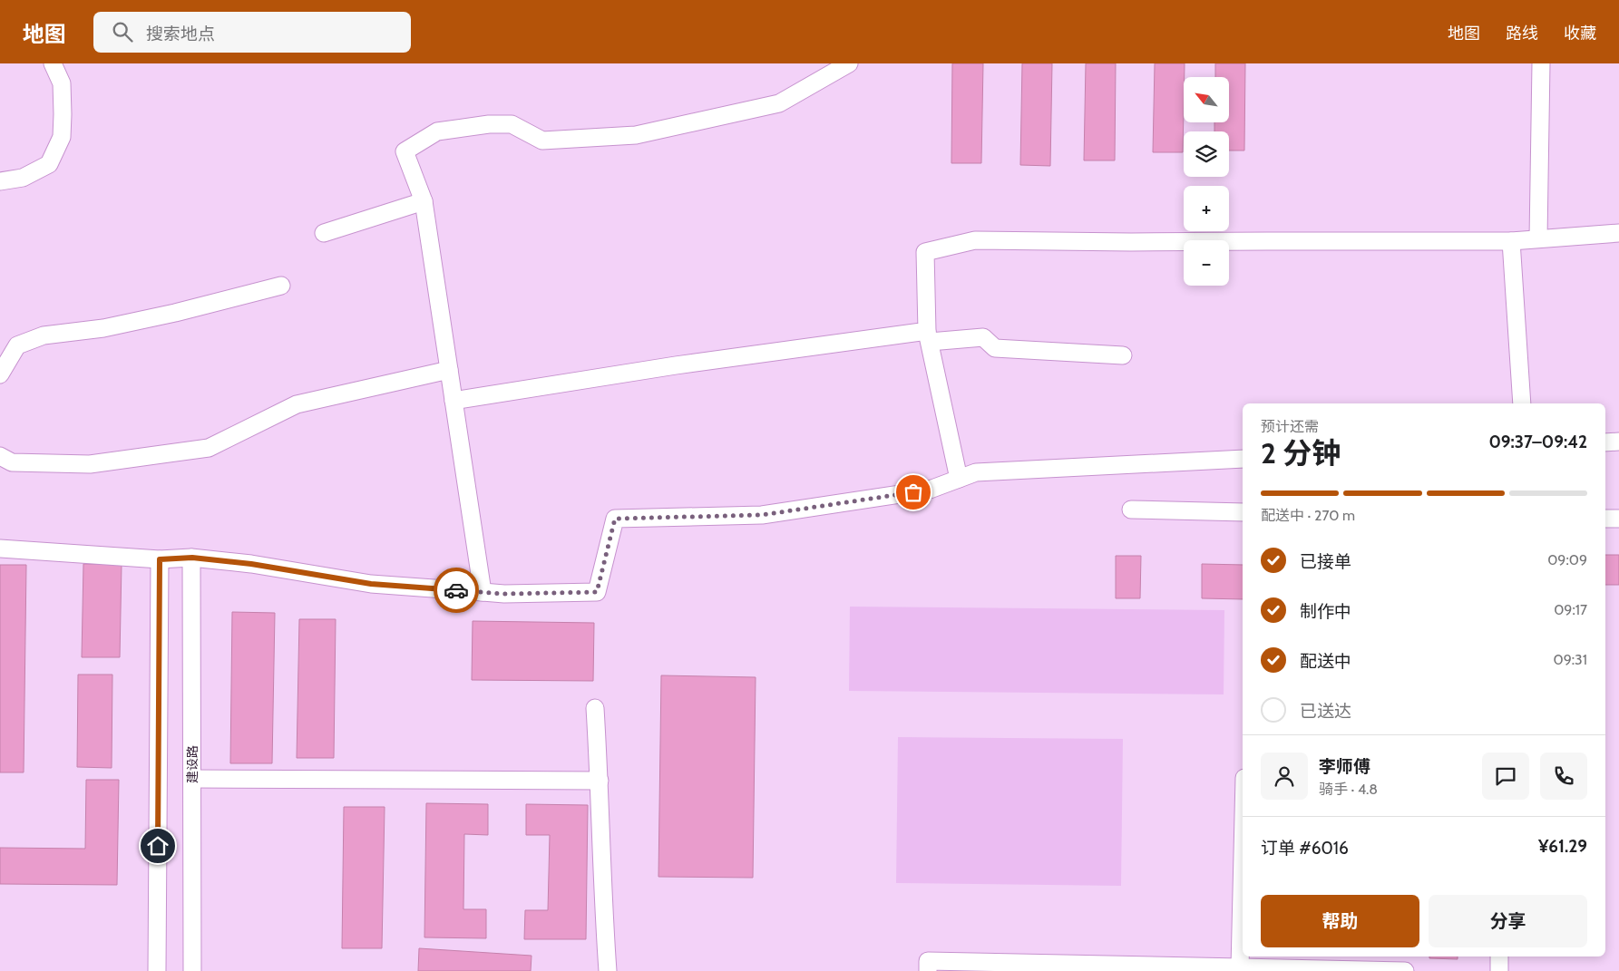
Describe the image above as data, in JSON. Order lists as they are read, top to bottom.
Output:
{
  "streets": {
    "street": ["建设路"]
  },
  "north": "top left",
  "page": {
    "header": "地图",
    "search": "搜索地点",
    "nav": ["地图", "路线", "收藏"],
    "map_buttons": ["+", "−"],
    "heading": ["2 分钟", "预计还需", "09:37–09:42"],
    "panel": [
      "李师傅",
      "骑手 · 4.8",
      "订单 #6016",
      "¥61.29"
    ],
    "bar": "配送中 · 270 m",
    "list": [
      ["已接单", "09:09"],
      ["制作中", "09:17"],
      ["配送中", "09:31"],
      "已送达"
    ],
    "buttons": ["帮助", "分享"]
  }
}
